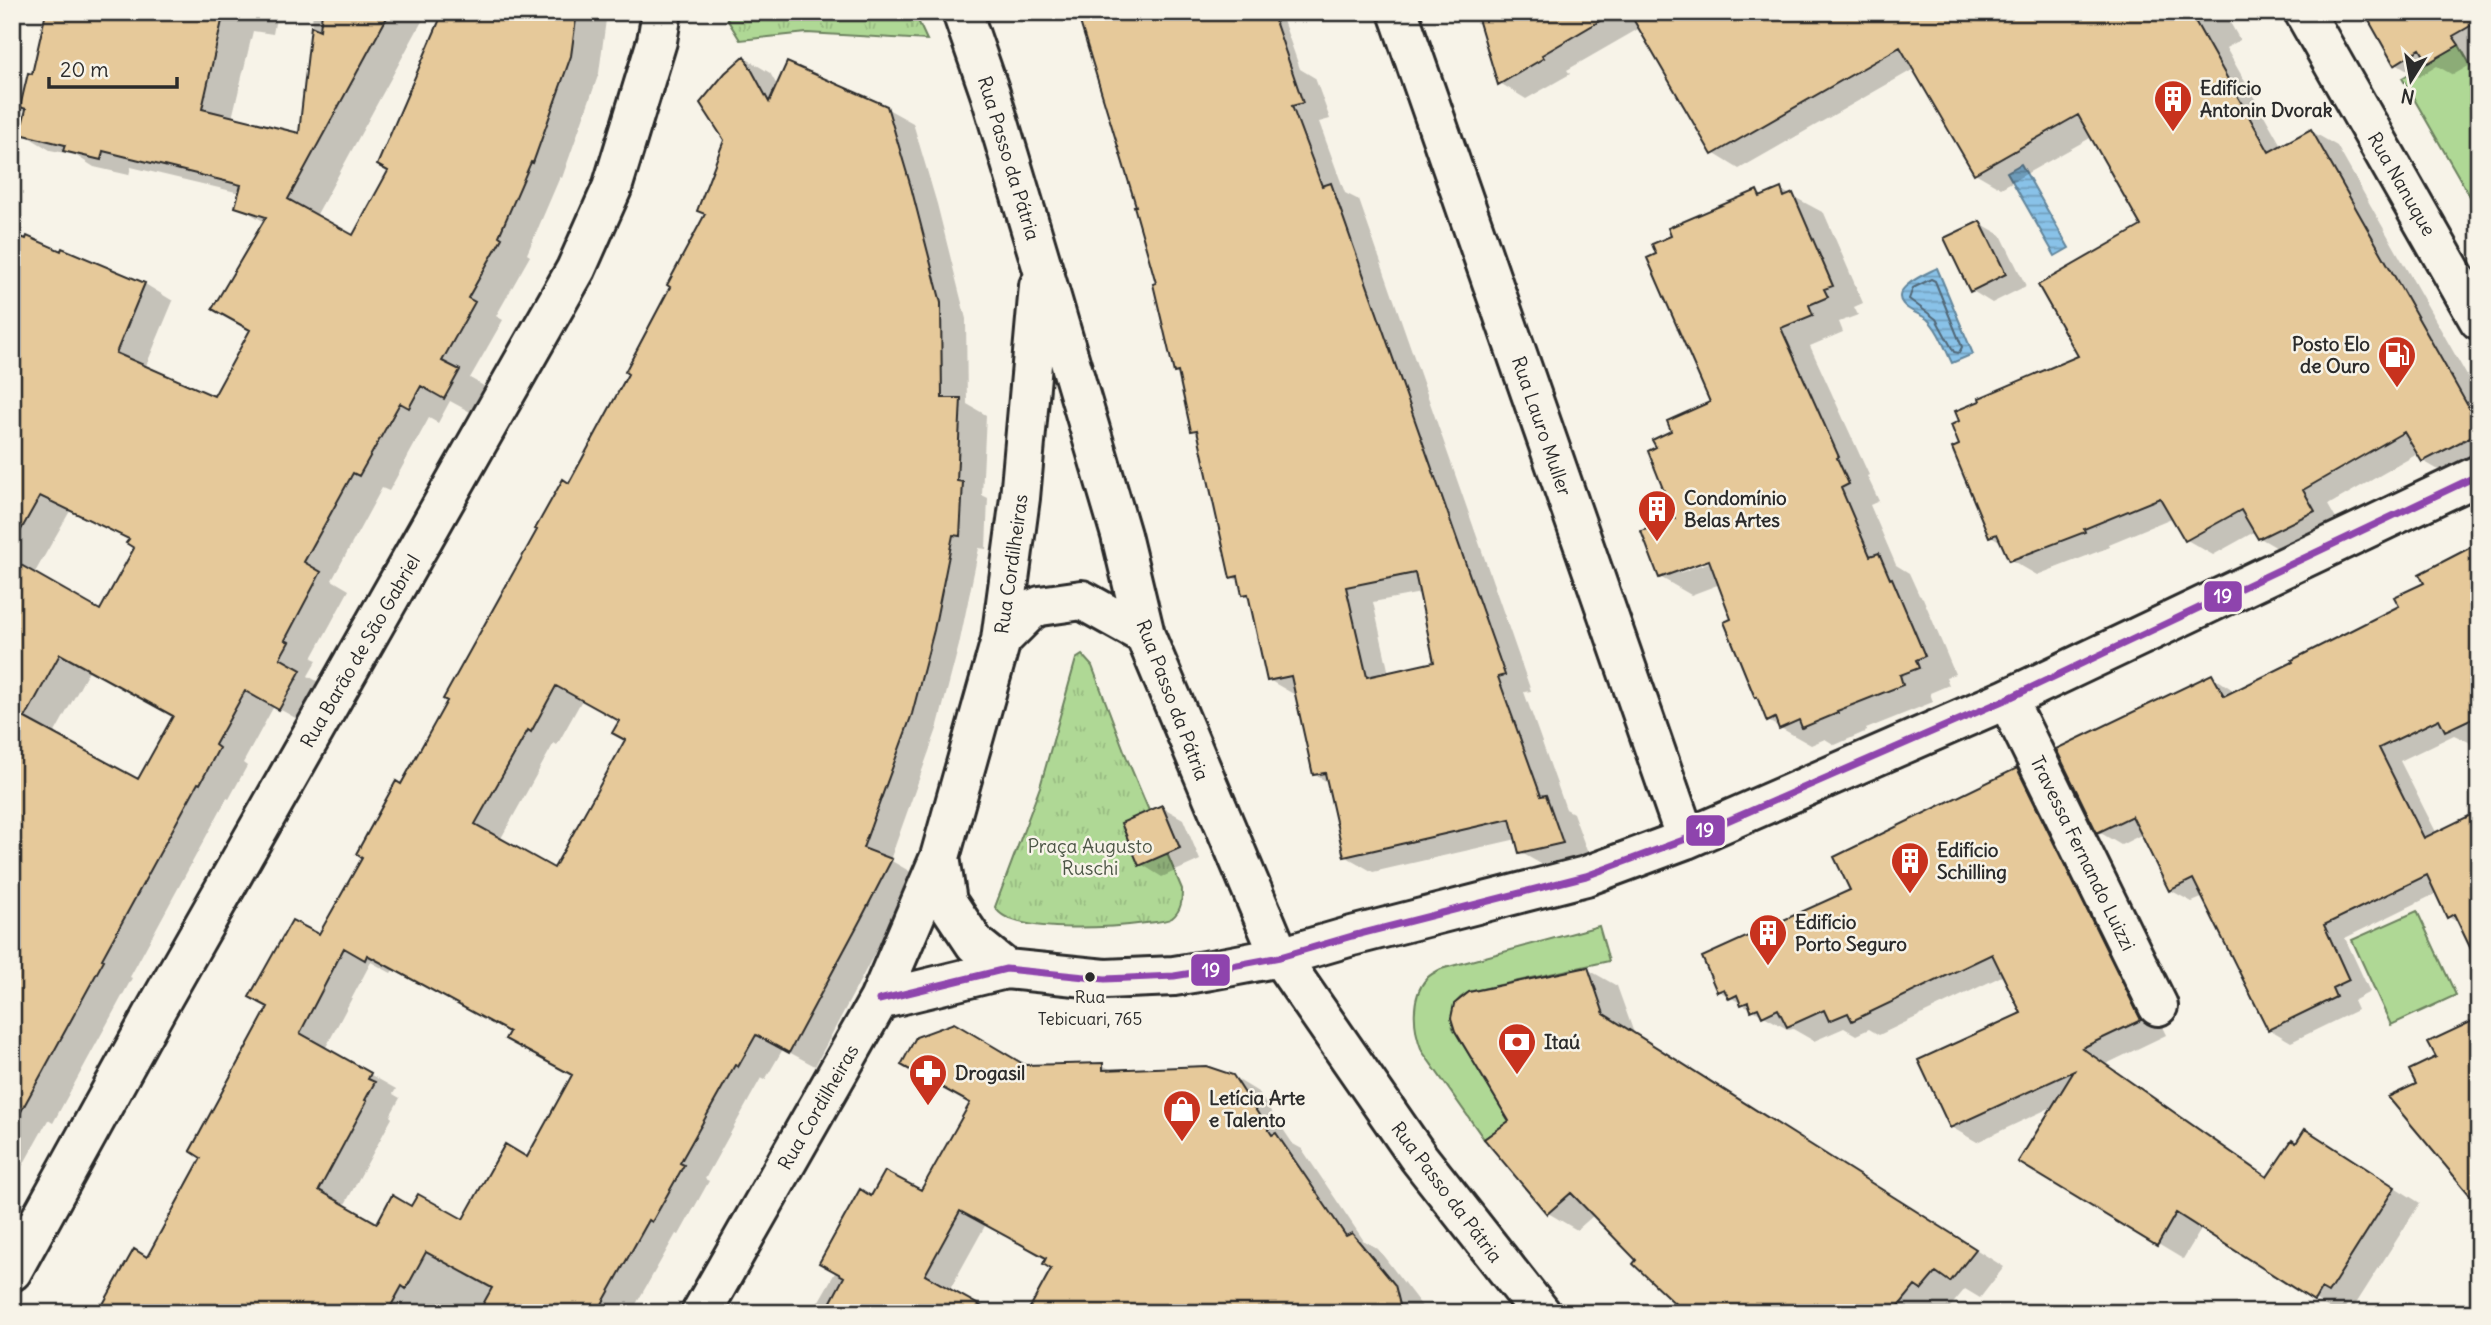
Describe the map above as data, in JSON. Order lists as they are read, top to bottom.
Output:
{
  "streets": {
    "street": [
      "Rua Passo da Pátria",
      "Rua Nanuque",
      "Rua Lauro Muller",
      "Rua Cordilheiras",
      "Rua Barão de São Gabriel",
      "Travessa Fernando Luizzi"
    ]
  },
  "crossings": [
    ["Rua Passo da Pátria", "Rua Cordilheiras"]
  ],
  "parks": ["Praça Augusto Ruschi"],
  "places": {
    "building": [
      "Edifício Antonin Dvorak",
      "Condomínio Belas Artes",
      "Edifício Schilling",
      "Edifício Porto Seguro"
    ],
    "fuel station": ["Posto Elo de Ouro"],
    "other": ["Rua Tebicuari, 765"],
    "bank": ["Itaú"],
    "pharmacy": ["Drogasil"],
    "shop": ["Letícia Arte e Talento"]
  },
  "lines": ["transit line 19"],
  "scale_bar": "20 m",
  "north": "bottom"
}
